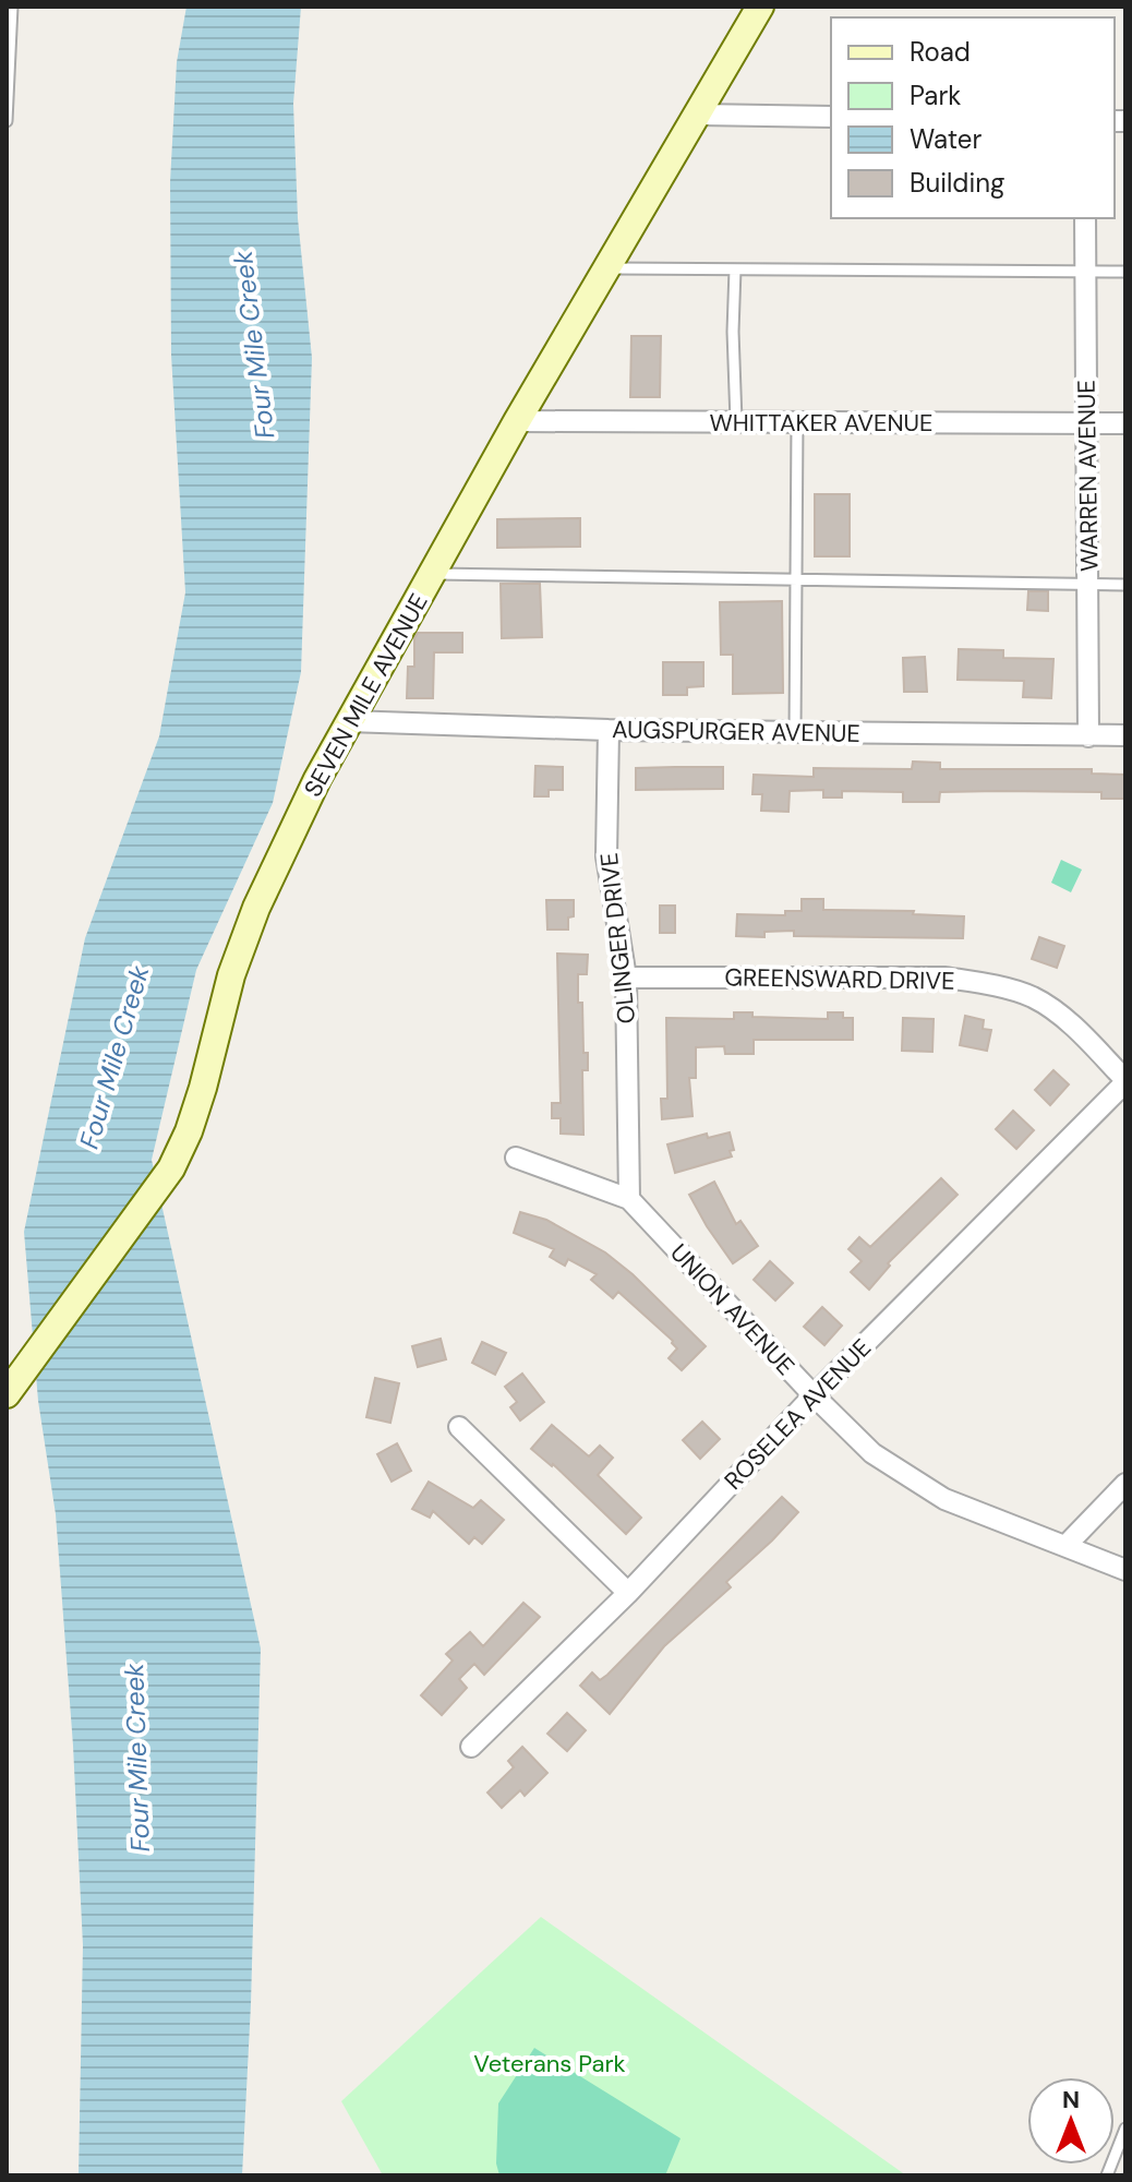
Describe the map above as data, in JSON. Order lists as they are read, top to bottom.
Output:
{
  "streets": {
    "main road": ["SEVEN MILE AVENUE"],
    "street": [
      "WHITTAKER AVENUE",
      "WARREN AVENUE",
      "AUGSPURGER AVENUE",
      "OLINGER DRIVE",
      "GREENSWARD DRIVE",
      "UNION AVENUE",
      "ROSELEA AVENUE"
    ]
  },
  "crossings": [
    ["WHITTAKER AVENUE", "WARREN AVENUE"],
    ["WHITTAKER AVENUE", "SEVEN MILE AVENUE"],
    ["WARREN AVENUE", "AUGSPURGER AVENUE"],
    ["SEVEN MILE AVENUE", "AUGSPURGER AVENUE"],
    ["AUGSPURGER AVENUE", "OLINGER DRIVE"],
    ["OLINGER DRIVE", "GREENSWARD DRIVE"],
    ["OLINGER DRIVE", "UNION AVENUE"],
    ["GREENSWARD DRIVE", "ROSELEA AVENUE"],
    ["UNION AVENUE", "ROSELEA AVENUE"]
  ],
  "water": ["Four Mile Creek"],
  "parks": ["Veterans Park"],
  "legend": [
    "Road",
    "Park",
    "Water",
    "Building"
  ],
  "north": "top"
}
